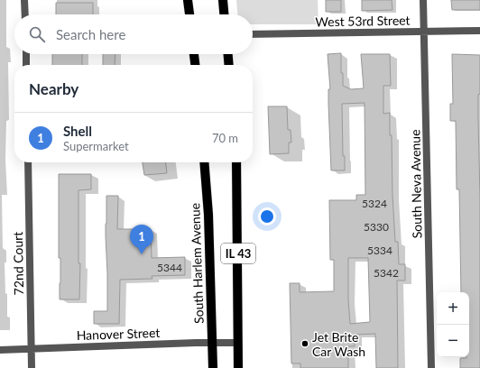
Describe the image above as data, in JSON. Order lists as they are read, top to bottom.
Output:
{
  "streets": {
    "main road": ["IL 43", "South Harlem Avenue"],
    "street": [
      "West 53rd Street",
      "South Neva Avenue",
      "72nd Court",
      "Hanover Street"
    ]
  },
  "crossings": [
    ["West 53rd Street", "South Neva Avenue"],
    ["IL 43", "Hanover Street"],
    ["72nd Court", "Hanover Street"],
    ["South Harlem Avenue", "Hanover Street"]
  ],
  "places": ["Jet Brite Car Wash"],
  "house_numbers": [
    "5324",
    "5330",
    "5334",
    "5344",
    "5342"
  ],
  "page": {
    "search": "Search here",
    "heading": "Nearby",
    "list": [
      {
        "mark": "1",
        "name": "Shell",
        "note": "Supermarket",
        "value": "70 m"
      }
    ],
    "pins": "1",
    "map_buttons": ["+", "−"]
  }
}
